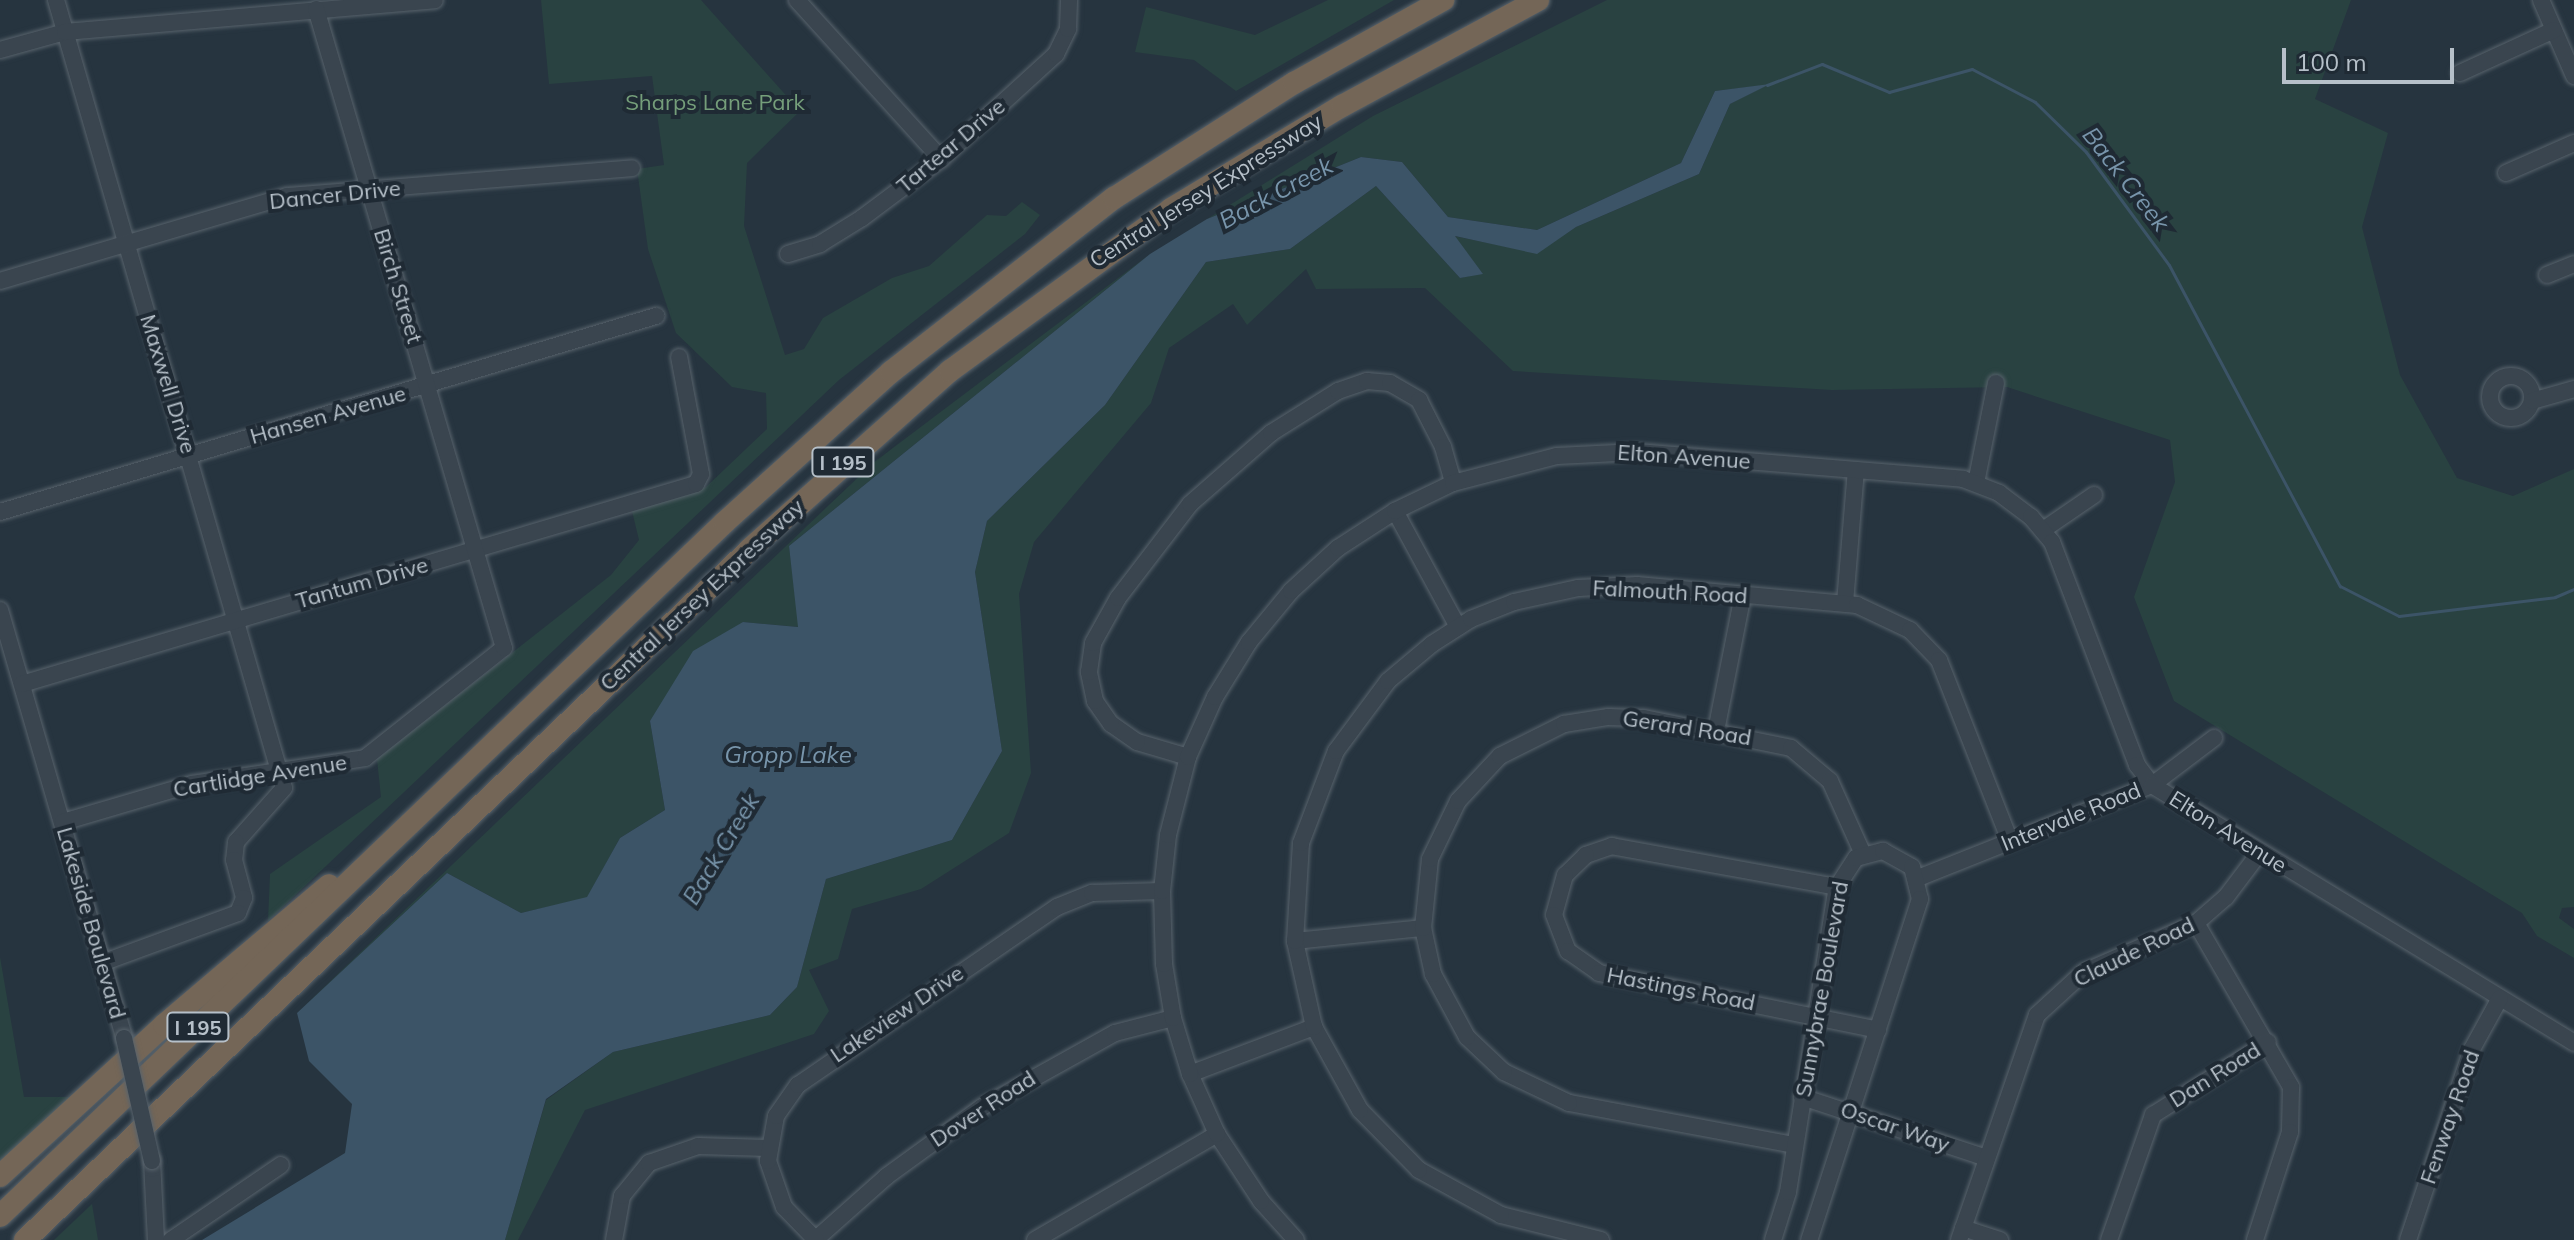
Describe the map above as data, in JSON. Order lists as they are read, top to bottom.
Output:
{
  "streets": {
    "highway": ["Central Jersey Expressway", "I 195"],
    "street": [
      "Tartear Drive",
      "Dancer Drive",
      "Birch Street",
      "Maxwell Drive",
      "Hansen Avenue",
      "Elton Avenue",
      "Tantum Drive",
      "Falmouth Road",
      "Gerard Road",
      "Cartlidge Avenue",
      "Intervale Road",
      "Lakeside Boulevard",
      "Claude Road",
      "Hastings Road",
      "Sunnybrae Boulevard",
      "Lakeview Drive",
      "Dan Road",
      "Dover Road",
      "Fenway Road",
      "Oscar Way"
    ]
  },
  "crossings": [
    ["Dancer Drive", "Birch Street"],
    ["Dancer Drive", "Maxwell Drive"],
    ["Birch Street", "Hansen Avenue"],
    ["Birch Street", "Tantum Drive"],
    ["Birch Street", "Cartlidge Avenue"],
    ["Maxwell Drive", "Hansen Avenue"],
    ["Maxwell Drive", "Tantum Drive"],
    ["Maxwell Drive", "Cartlidge Avenue"],
    ["Elton Avenue", "Intervale Road"],
    ["Elton Avenue", "Claude Road"],
    ["Elton Avenue", "Lakeview Drive"],
    ["Elton Avenue", "Dover Road"],
    ["Elton Avenue", "Fenway Road"],
    ["Tantum Drive", "Lakeside Boulevard"],
    ["Falmouth Road", "Intervale Road"],
    ["Gerard Road", "Sunnybrae Boulevard"],
    ["Cartlidge Avenue", "Lakeside Boulevard"],
    ["Intervale Road", "Sunnybrae Boulevard"],
    ["Claude Road", "Oscar Way"],
    ["Hastings Road", "Sunnybrae Boulevard"],
    ["Sunnybrae Boulevard", "Oscar Way"]
  ],
  "water": ["Back Creek", "Gropp Lake"],
  "parks": ["Sharps Lane Park"],
  "scale_bar": "100 m"
}
